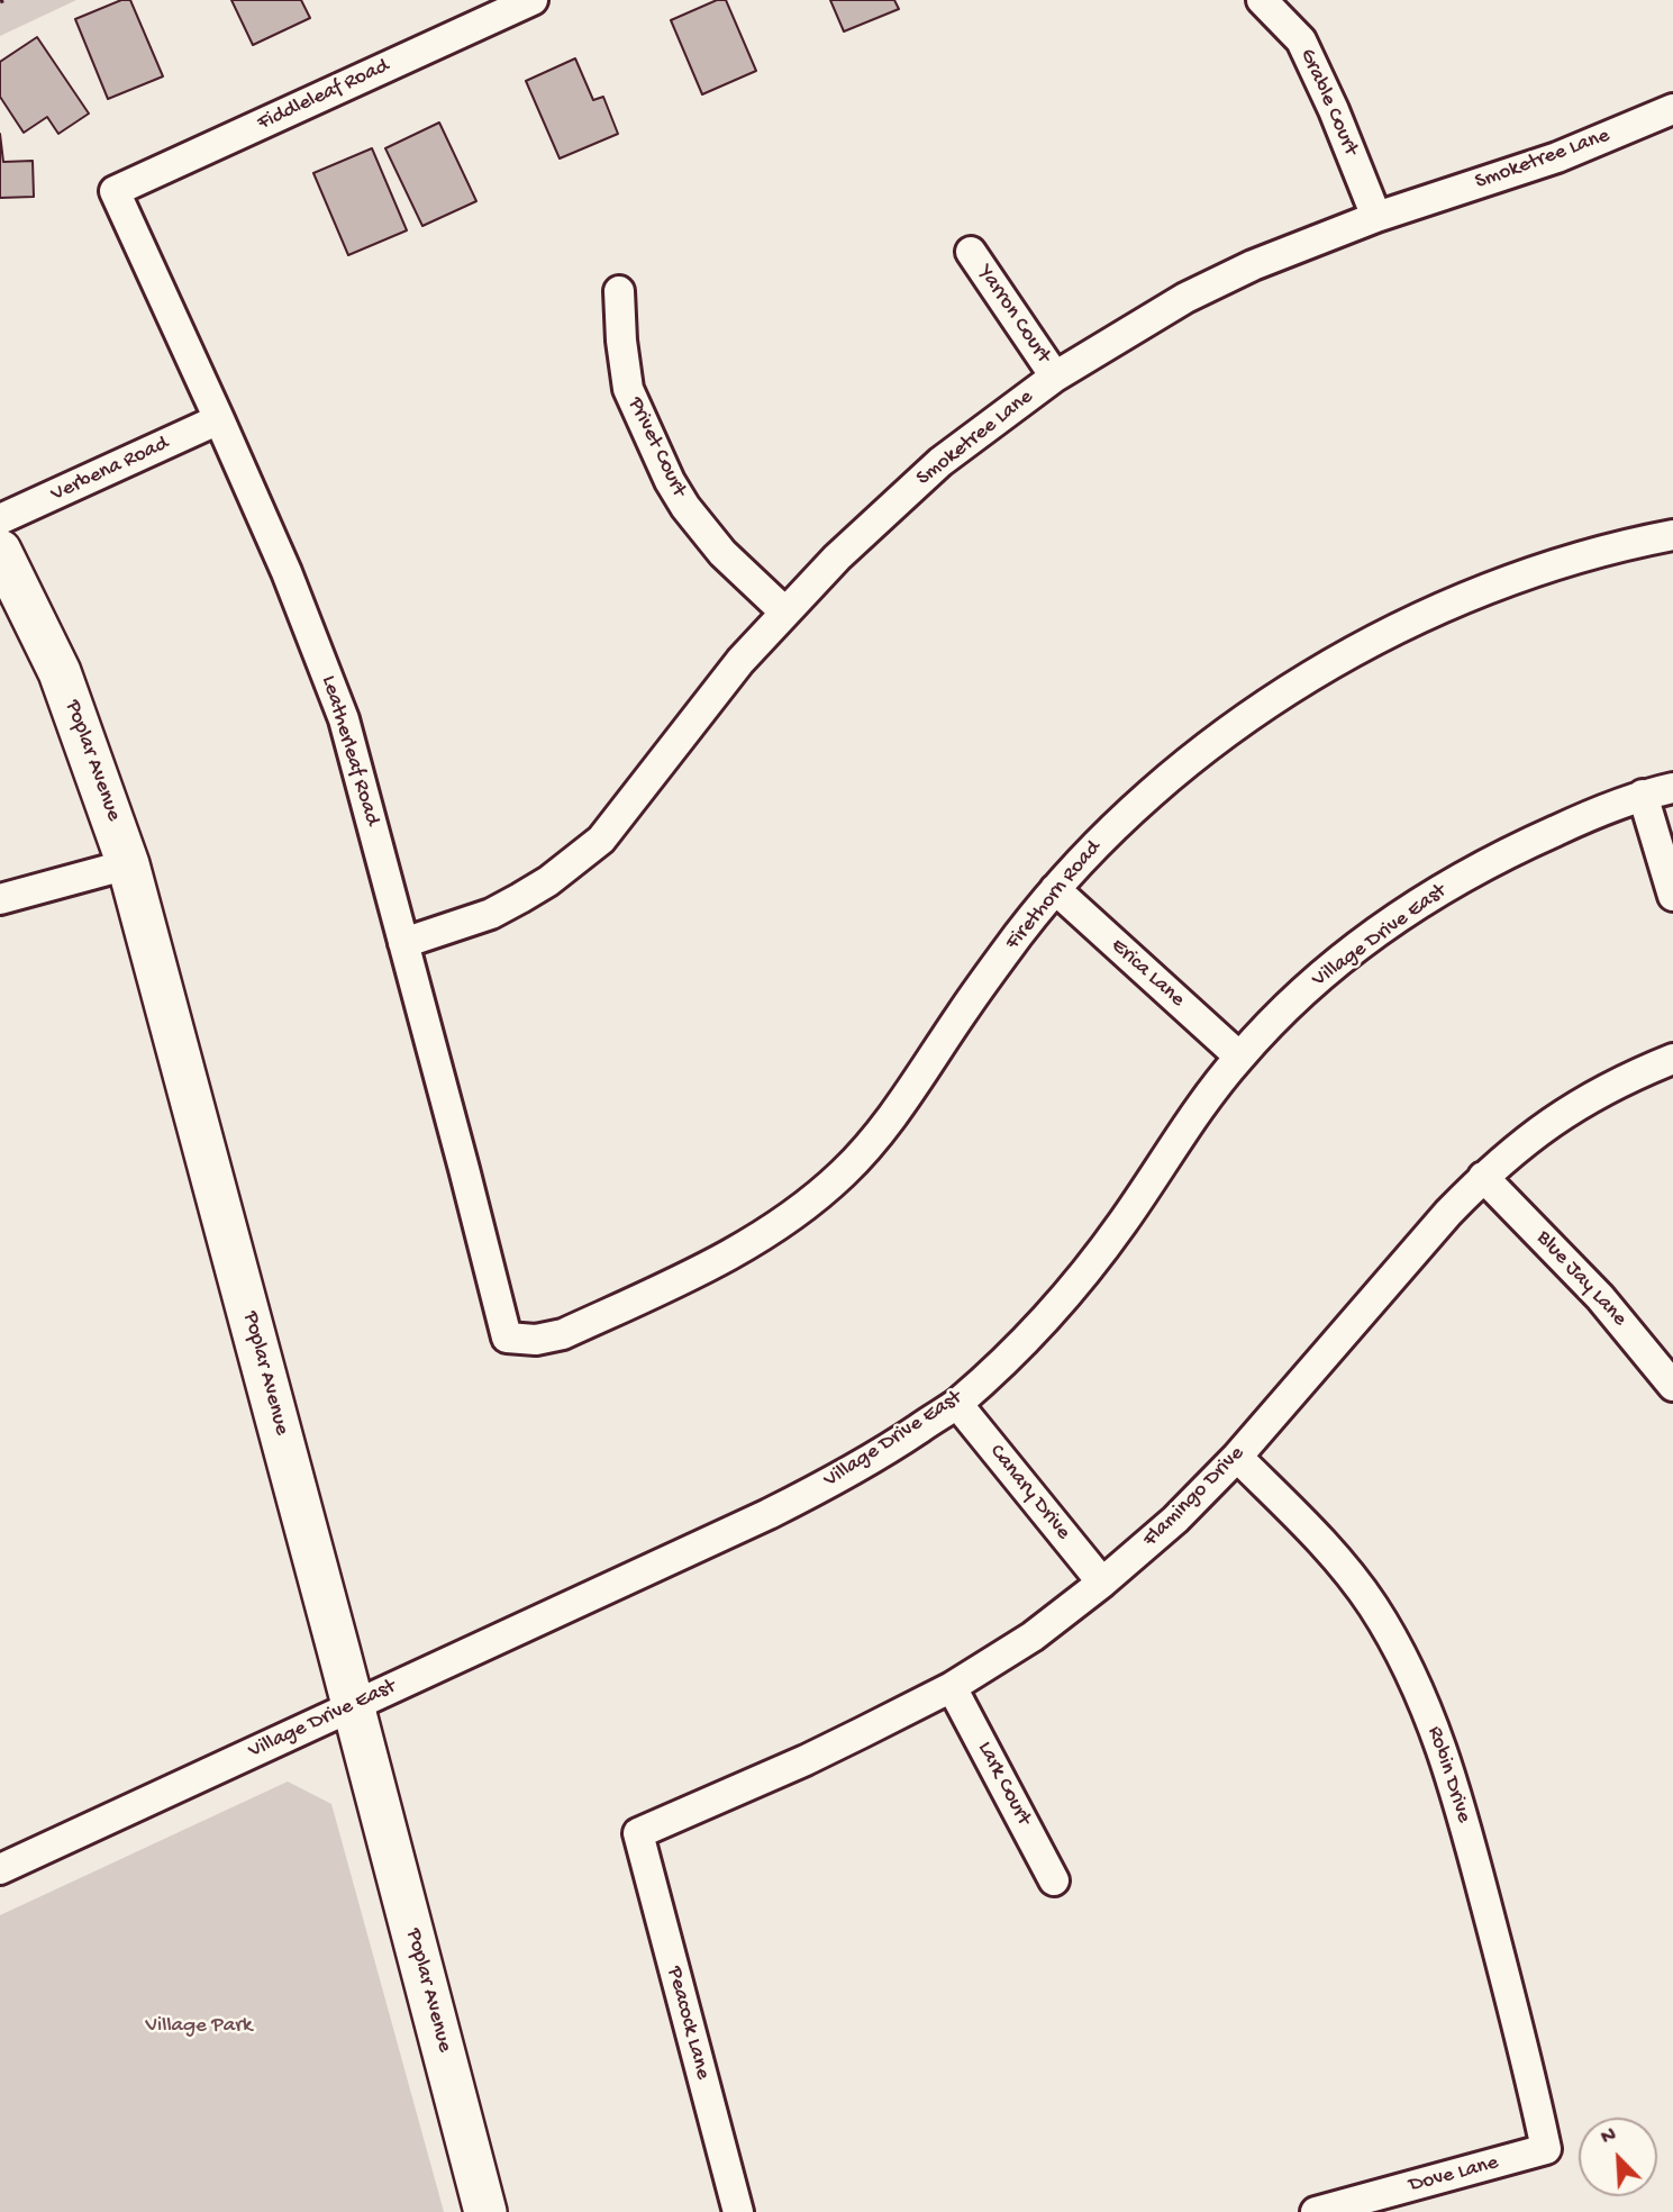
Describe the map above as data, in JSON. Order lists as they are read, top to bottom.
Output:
{
  "streets": {
    "street": [
      "Fiddleleaf Road",
      "Grable Court",
      "Smoketree Lane",
      "Yarron Court",
      "Privet Court",
      "Verbena Road",
      "Leatherleaf Road",
      "Poplar Avenue",
      "Firethorn Road",
      "Village Drive East",
      "Erica Lane",
      "Blue Jay Lane",
      "Canary Drive",
      "Flamingo Drive",
      "Robin Drive",
      "Lark Court",
      "Peacock Lane",
      "Dove Lane"
    ]
  },
  "crossings": [
    ["Fiddleleaf Road", "Leatherleaf Road"],
    ["Grable Court", "Smoketree Lane"],
    ["Smoketree Lane", "Yarron Court"],
    ["Smoketree Lane", "Privet Court"],
    ["Smoketree Lane", "Leatherleaf Road"],
    ["Verbena Road", "Leatherleaf Road"],
    ["Leatherleaf Road", "Firethorn Road"],
    ["Poplar Avenue", "Village Drive East"],
    ["Firethorn Road", "Erica Lane"],
    ["Village Drive East", "Erica Lane"],
    ["Village Drive East", "Canary Drive"],
    ["Blue Jay Lane", "Flamingo Drive"],
    ["Canary Drive", "Flamingo Drive"],
    ["Flamingo Drive", "Robin Drive"],
    ["Flamingo Drive", "Lark Court"],
    ["Flamingo Drive", "Peacock Lane"],
    ["Robin Drive", "Dove Lane"]
  ],
  "parks": ["Village Park"],
  "north": "top left"
}
